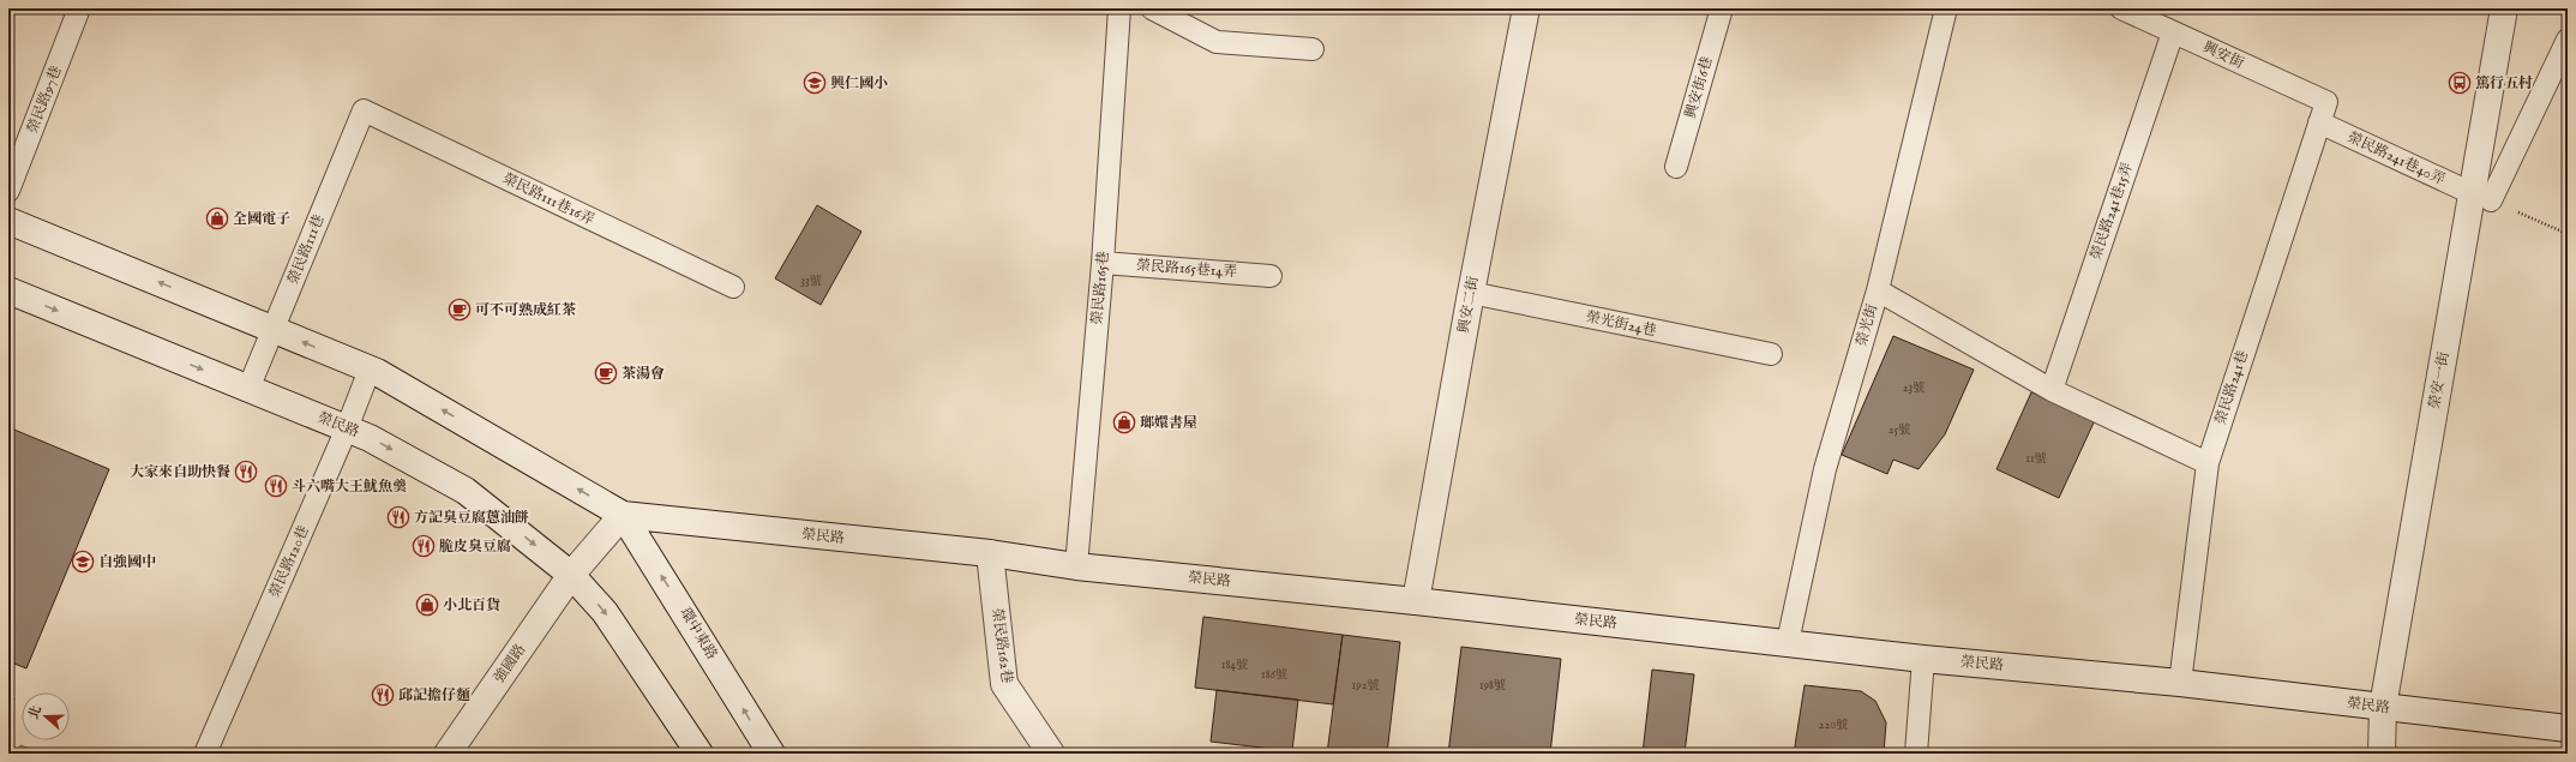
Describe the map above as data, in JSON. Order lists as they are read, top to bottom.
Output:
{
  "streets": {
    "street": [
      "興安二街",
      "榮安一街",
      "榮民路",
      "環中東路",
      "榮民路162巷",
      "強國路"
    ],
    "lane": [
      "興安街",
      "興安街6巷",
      "榮民路97巷",
      "榮民路241巷40弄",
      "榮民路111巷16弄",
      "榮民路241巷15弄",
      "榮民路111巷",
      "榮民路165巷14弄",
      "榮民路165巷",
      "榮光街24巷",
      "榮光街",
      "榮民路241巷",
      "榮民路120巷"
    ]
  },
  "crossings": [
    ["興安街", "榮民路241巷40弄"],
    ["興安街", "榮民路241巷15弄"],
    ["興安街", "榮民路241巷"],
    ["榮民路241巷40弄", "榮安一街"],
    ["榮民路241巷40弄", "榮民路241巷"],
    ["榮民路111巷16弄", "榮民路111巷"],
    ["榮民路111巷", "榮民路"],
    ["榮民路165巷14弄", "榮民路165巷"],
    ["榮民路165巷", "榮民路"],
    ["興安二街", "榮光街24巷"],
    ["興安二街", "榮民路"],
    ["榮光街", "榮民路"],
    ["榮安一街", "榮民路"],
    ["榮民路241巷", "榮民路"],
    ["榮民路", "榮民路120巷"],
    ["榮民路", "環中東路"],
    ["榮民路", "榮民路162巷"],
    ["榮民路", "強國路"]
  ],
  "places": {
    "school or university": ["興仁國小", "自強國中"],
    "bus stop": ["篤行五村"],
    "shop": ["全國電子", "瑯嬛書屋", "小北百貨"],
    "cafe": ["可不可熟成紅茶", "茶湯會"],
    "restaurant": [
      "大家來自助快餐",
      "斗六嘴大王魷魚羹",
      "方記臭豆腐蔥油餅",
      "脆皮臭豆腐",
      "邱記擔仔麵"
    ]
  },
  "house_numbers": [
    "33號",
    "23號",
    "25號",
    "11號",
    "184號",
    "186號",
    "192號",
    "198號",
    "220號"
  ],
  "north": "left"
}
